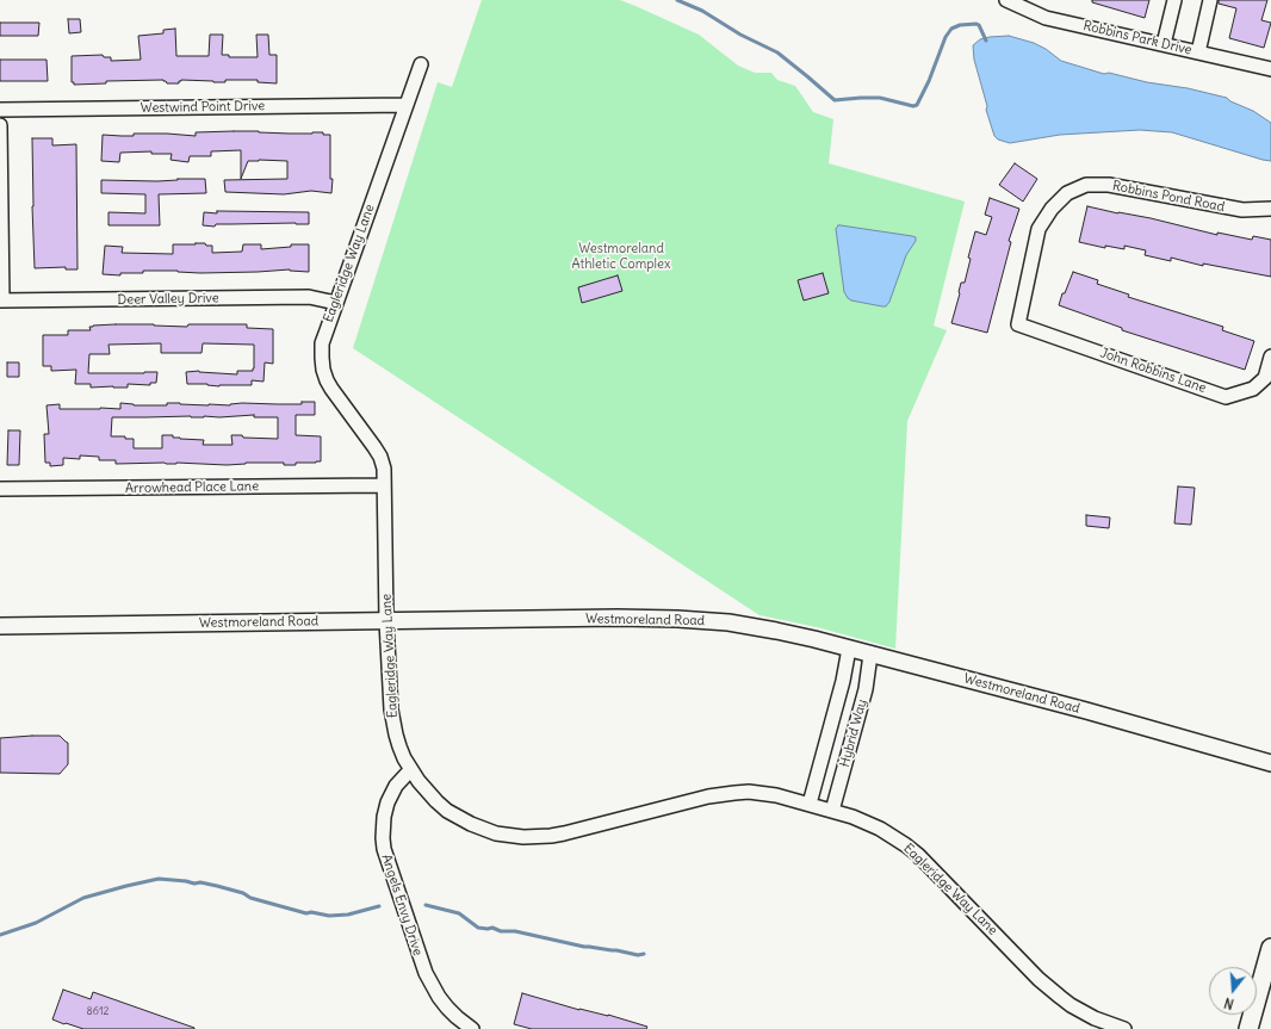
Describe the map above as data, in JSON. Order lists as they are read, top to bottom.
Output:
{
  "streets": {
    "street": [
      "Robbins Park Drive",
      "Westwind Point Drive",
      "Robbins Pond Road",
      "Eagleridge Way Lane",
      "Deer Valley Drive",
      "John Robbins Lane",
      "Arrowhead Place Lane",
      "Westmoreland Road",
      "Hybrid Way",
      "Angels Envy Drive"
    ]
  },
  "crossings": [
    ["Westwind Point Drive", "Eagleridge Way Lane"],
    ["Robbins Pond Road", "John Robbins Lane"],
    ["Eagleridge Way Lane", "Deer Valley Drive"],
    ["Eagleridge Way Lane", "Arrowhead Place Lane"],
    ["Eagleridge Way Lane", "Westmoreland Road"],
    ["Eagleridge Way Lane", "Hybrid Way"],
    ["Eagleridge Way Lane", "Angels Envy Drive"],
    ["Westmoreland Road", "Hybrid Way"]
  ],
  "parks": ["Westmoreland Athletic Complex"],
  "house_numbers": ["8612"],
  "north": "bottom"
}
